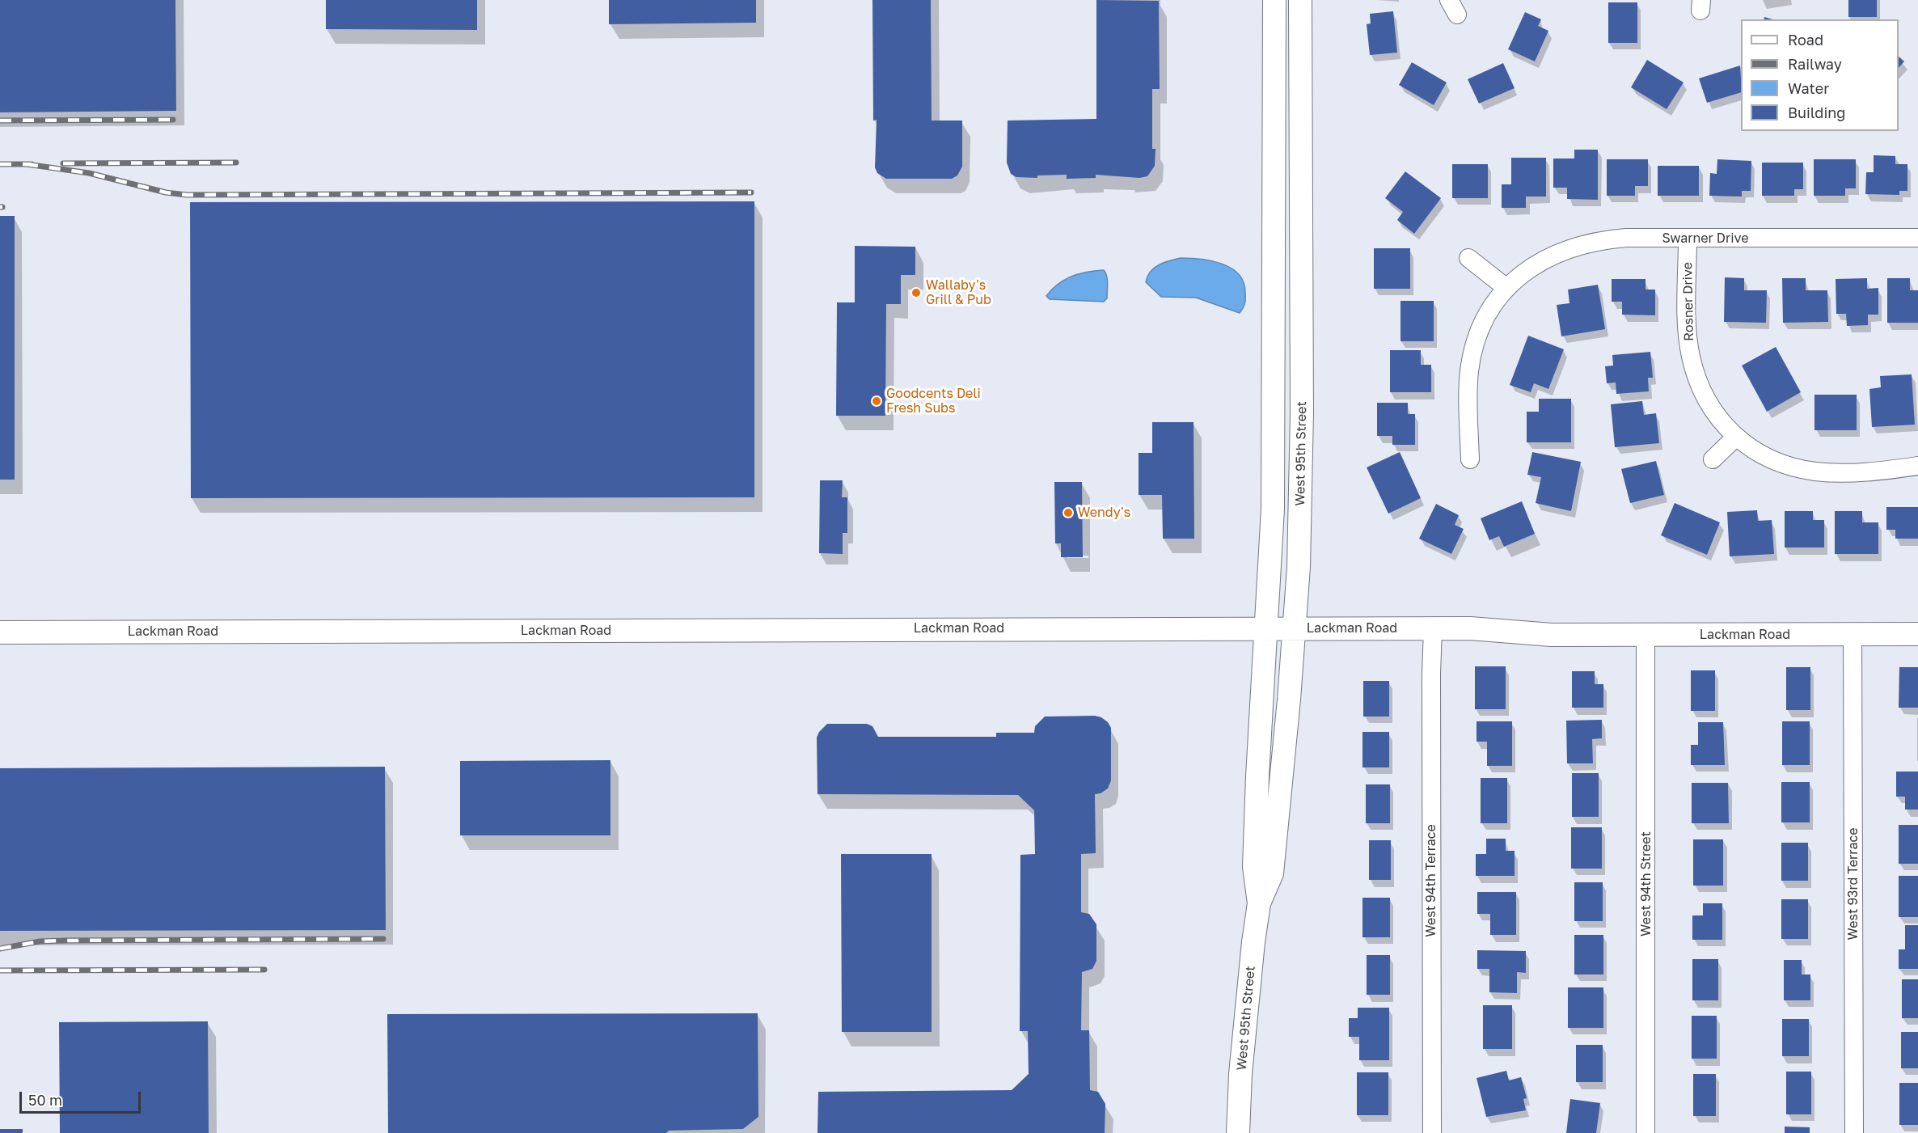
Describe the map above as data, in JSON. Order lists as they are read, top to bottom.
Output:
{
  "streets": {
    "main road": ["West 95th Street", "Lackman Road"],
    "street": [
      "Swarner Drive",
      "Rosner Drive",
      "West 94th Terrace",
      "West 94th Street",
      "West 93rd Terrace"
    ]
  },
  "crossings": [
    ["Swarner Drive", "Rosner Drive"],
    ["West 95th Street", "Lackman Road"],
    ["Lackman Road", "West 94th Terrace"],
    ["Lackman Road", "West 94th Street"],
    ["Lackman Road", "West 93rd Terrace"]
  ],
  "places": ["Wallaby's Grill & Pub", "Goodcents Deli Fresh Subs", "Wendy's"],
  "legend": [
    "Road",
    "Railway",
    "Water",
    "Building"
  ],
  "scale_bar": "50 m"
}
